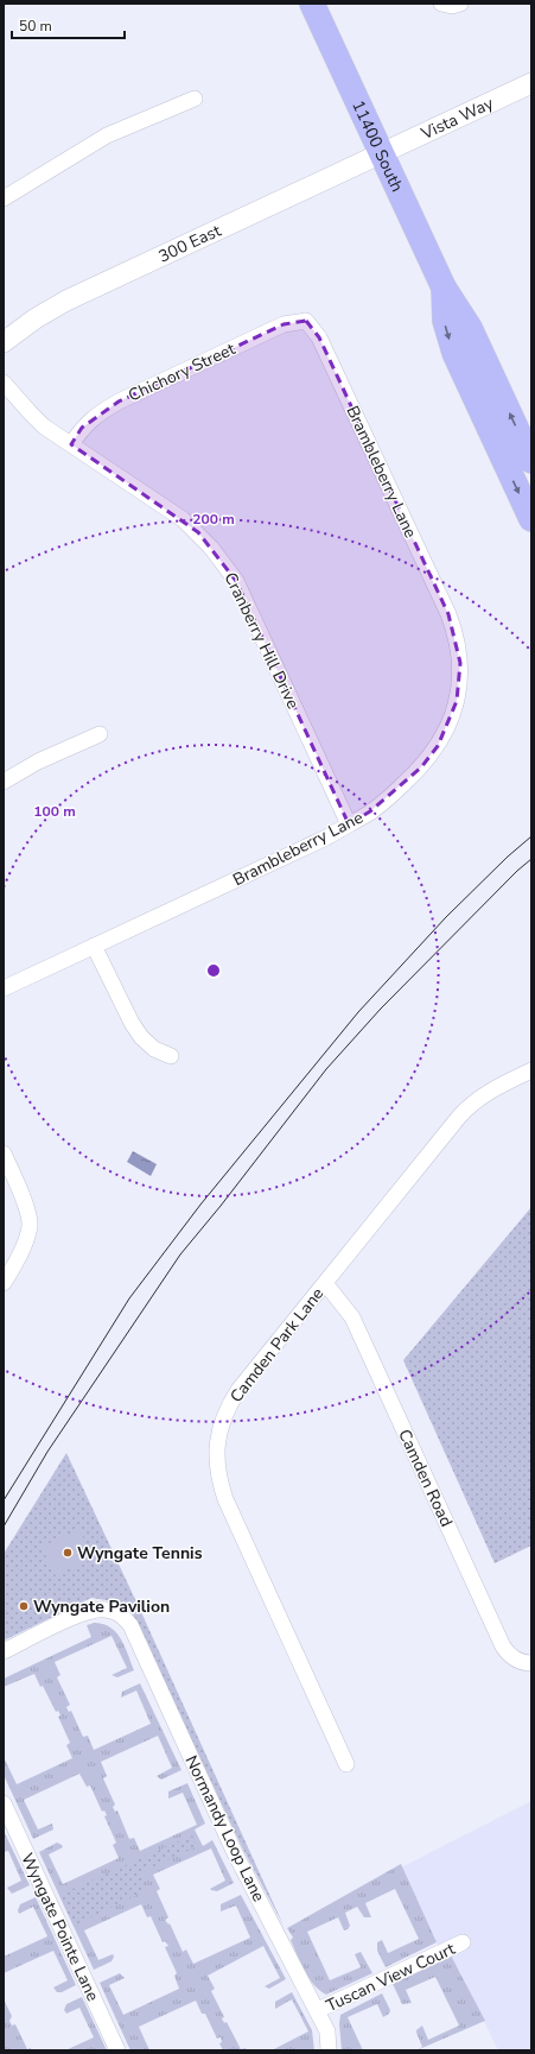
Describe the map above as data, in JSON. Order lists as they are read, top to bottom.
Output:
{
  "streets": {
    "main road": ["11400 South"],
    "street": [
      "Vista Way",
      "300 East",
      "Chichory Street",
      "Brambleberry Lane",
      "Cranberry Hill Drive",
      "Camden Park Lane",
      "Camden Road",
      "Normandy Loop Lane",
      "Wyngate Pointe Lane",
      "Tuscan View Court"
    ]
  },
  "crossings": [
    ["Vista Way", "11400 South"],
    ["Vista Way", "300 East"],
    ["11400 South", "300 East"],
    ["Chichory Street", "Brambleberry Lane"],
    ["Chichory Street", "Cranberry Hill Drive"],
    ["Brambleberry Lane", "Cranberry Hill Drive"],
    ["Camden Park Lane", "Camden Road"],
    ["Normandy Loop Lane", "Tuscan View Court"]
  ],
  "places": ["Wyngate Tennis", "Wyngate Pavilion"],
  "scale_bar": "50 m",
  "rings": ["200 m", "100 m"]
}
